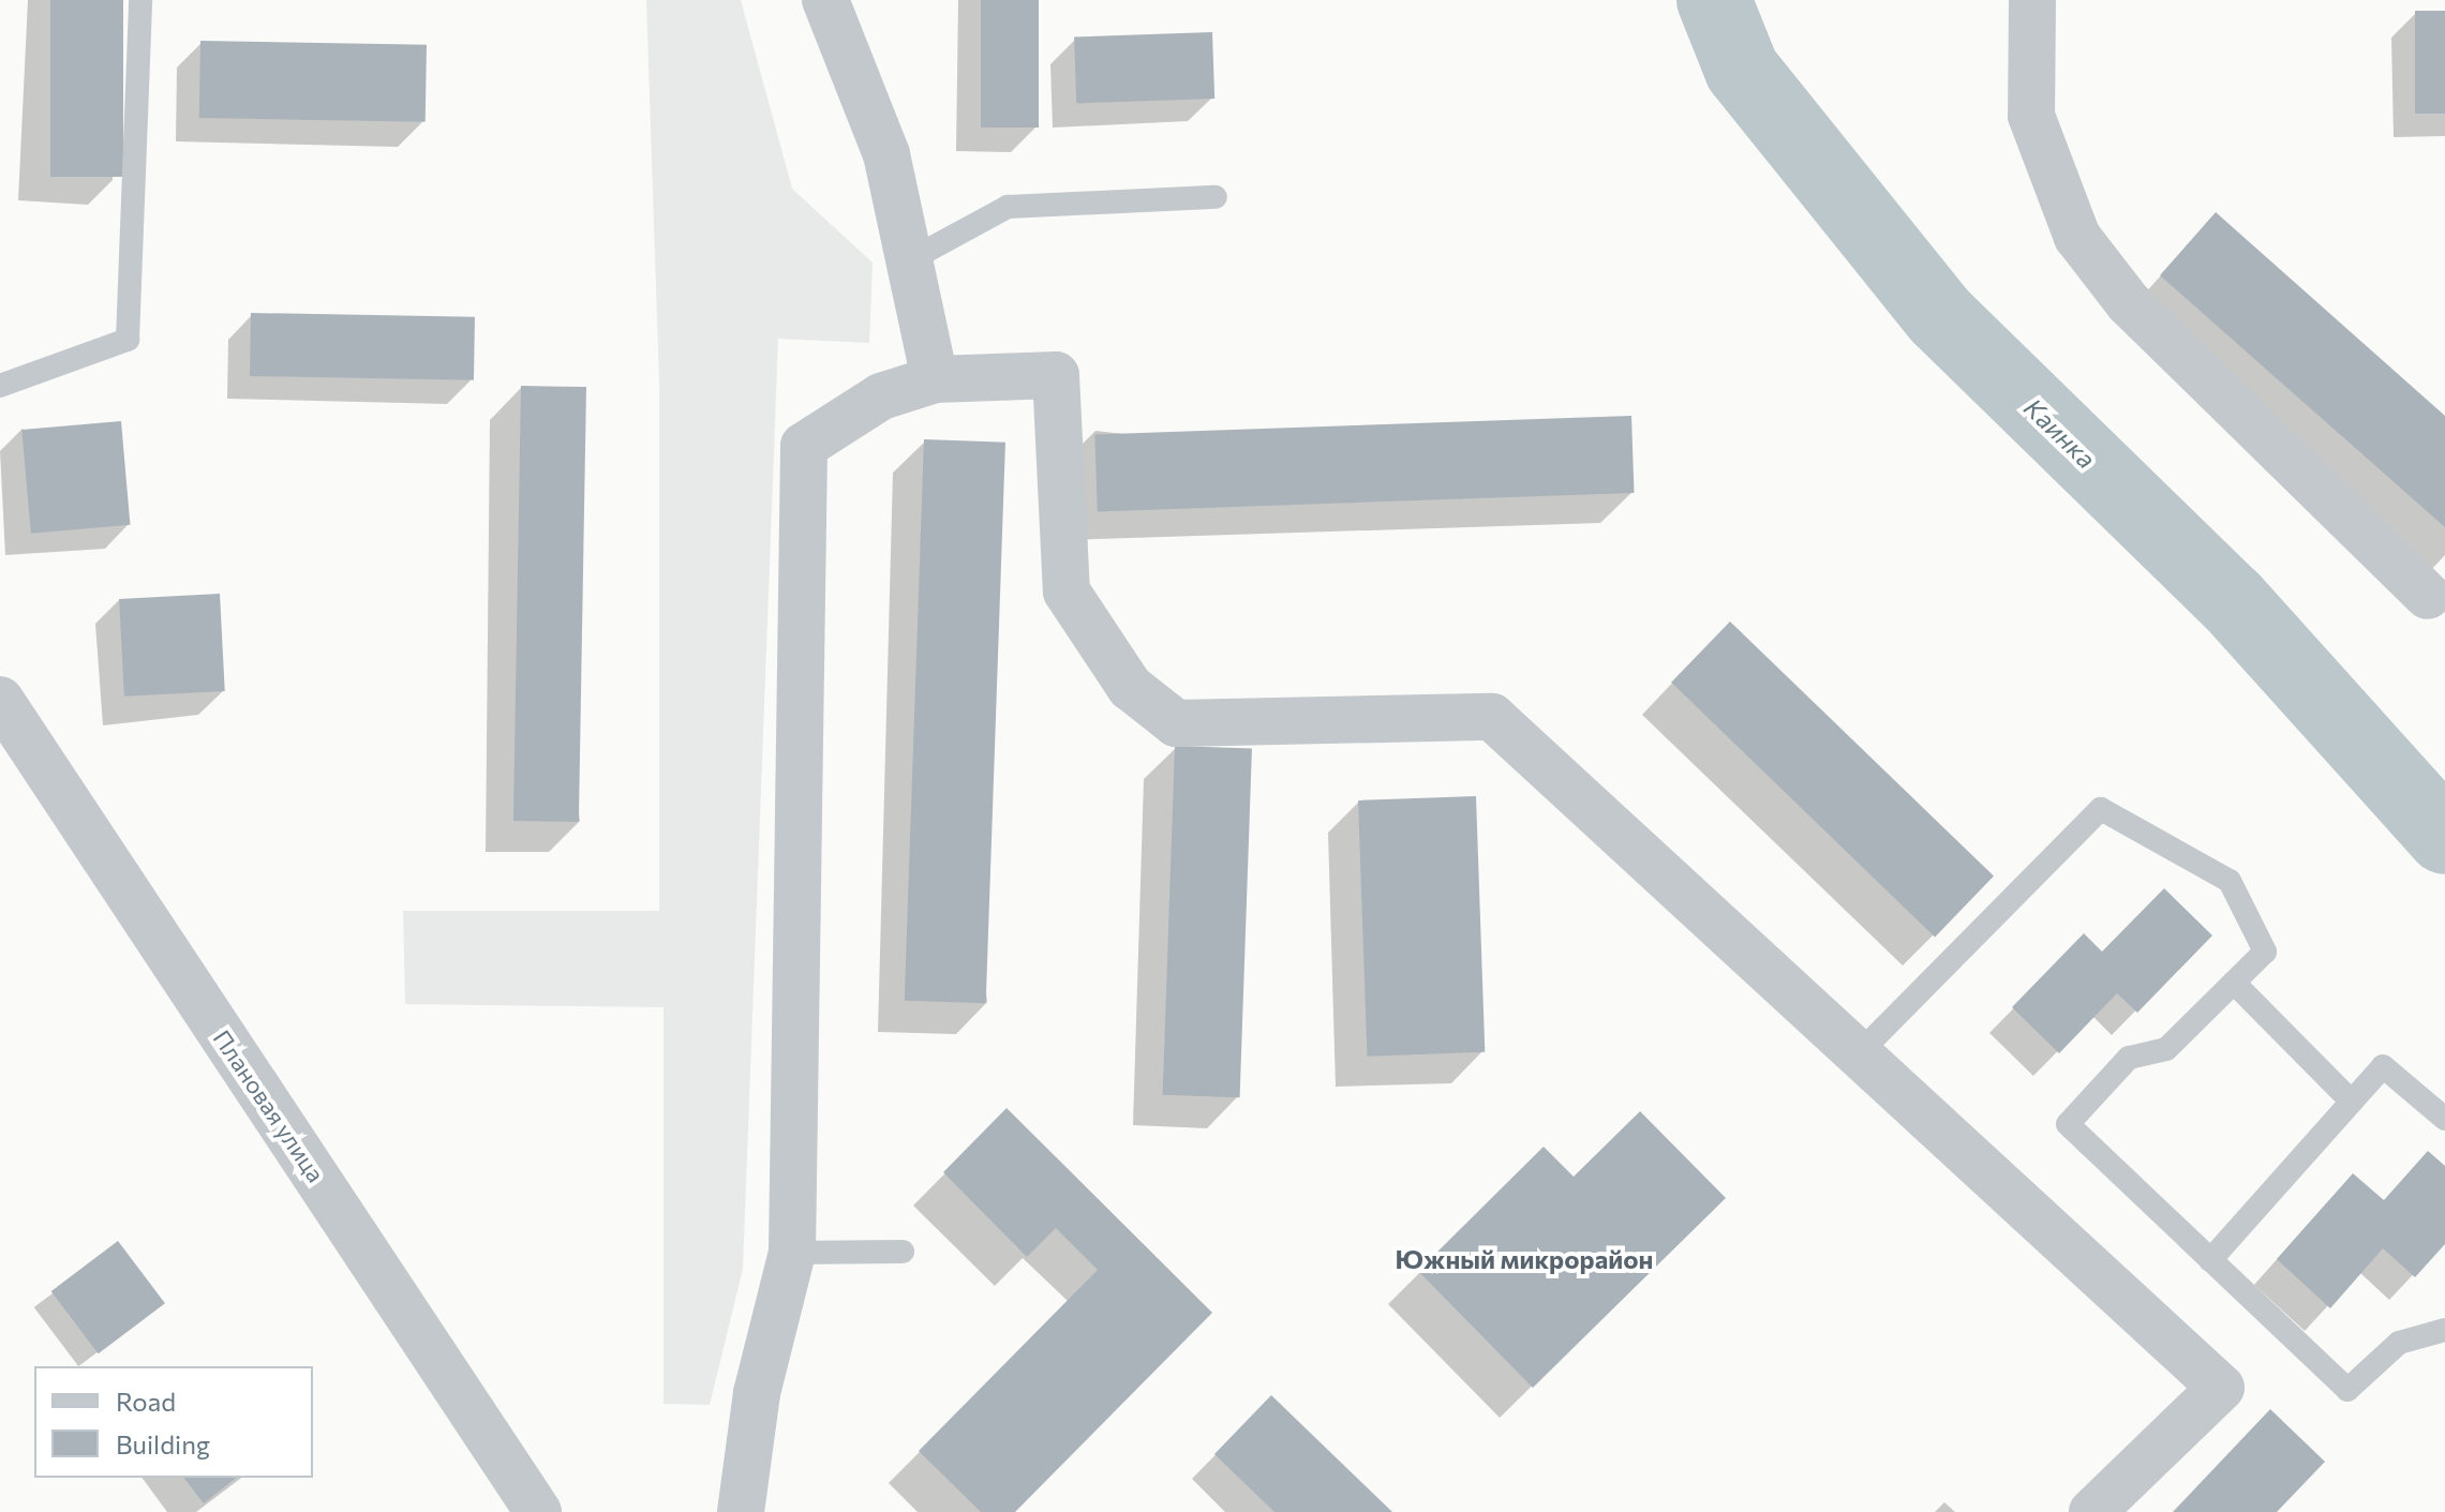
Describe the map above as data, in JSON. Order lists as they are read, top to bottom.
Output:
{
  "streets": {
    "street": ["Плановая улица"]
  },
  "districts": ["Южный микрорайон"],
  "water": ["Каинка"],
  "legend": ["Road", "Building"]
}
